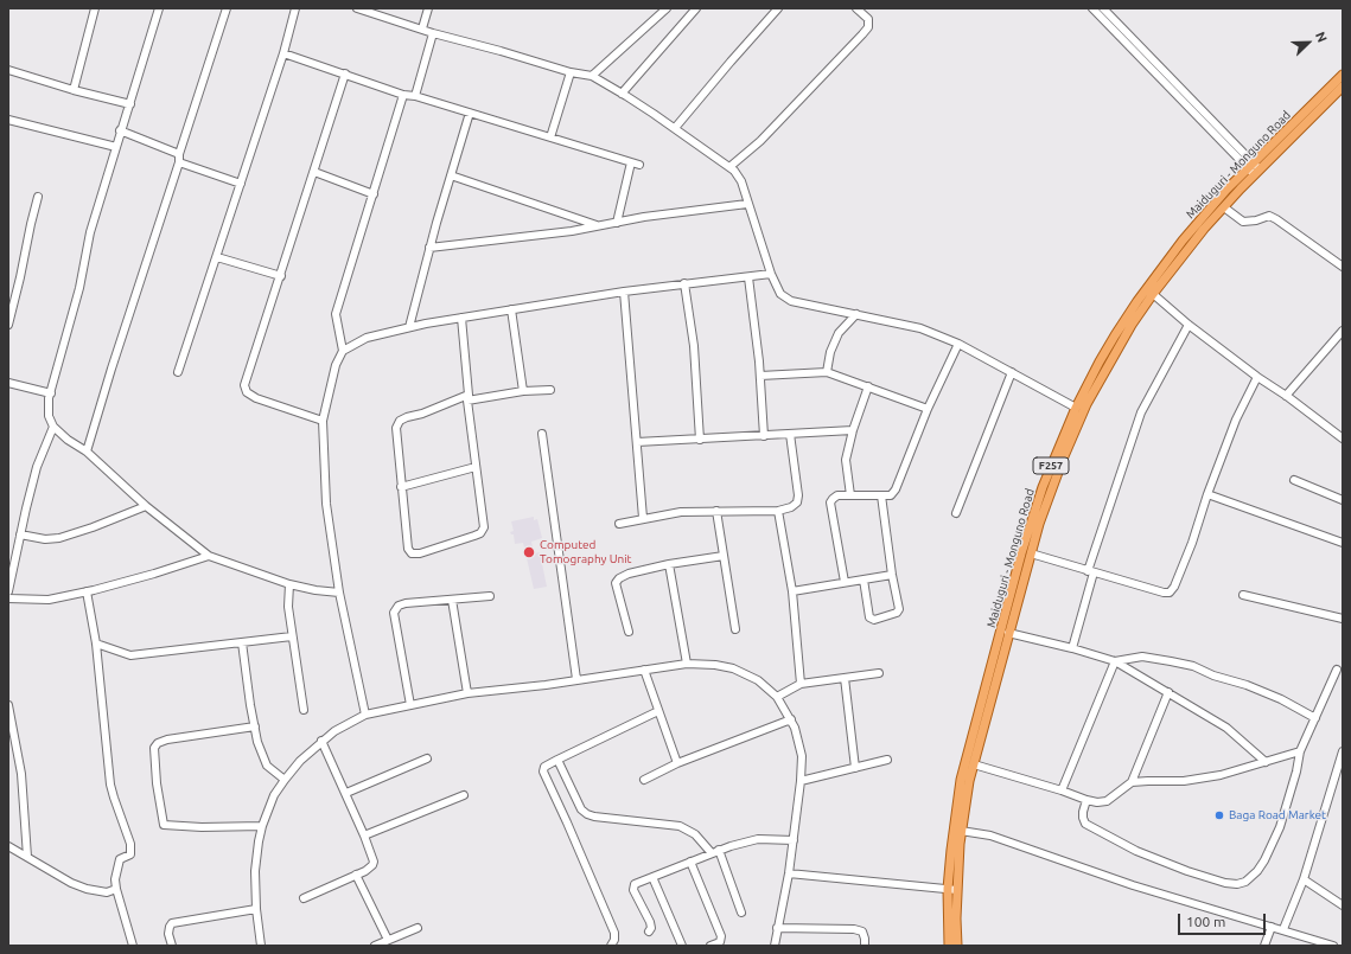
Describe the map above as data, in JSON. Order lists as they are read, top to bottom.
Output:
{
  "streets": {
    "main road": ["Maiduguri - Monguno Road", "F257"]
  },
  "places": ["Computed Tomography Unit", "Baga Road Market"],
  "scale_bar": "100 m",
  "north": "top right"
}
